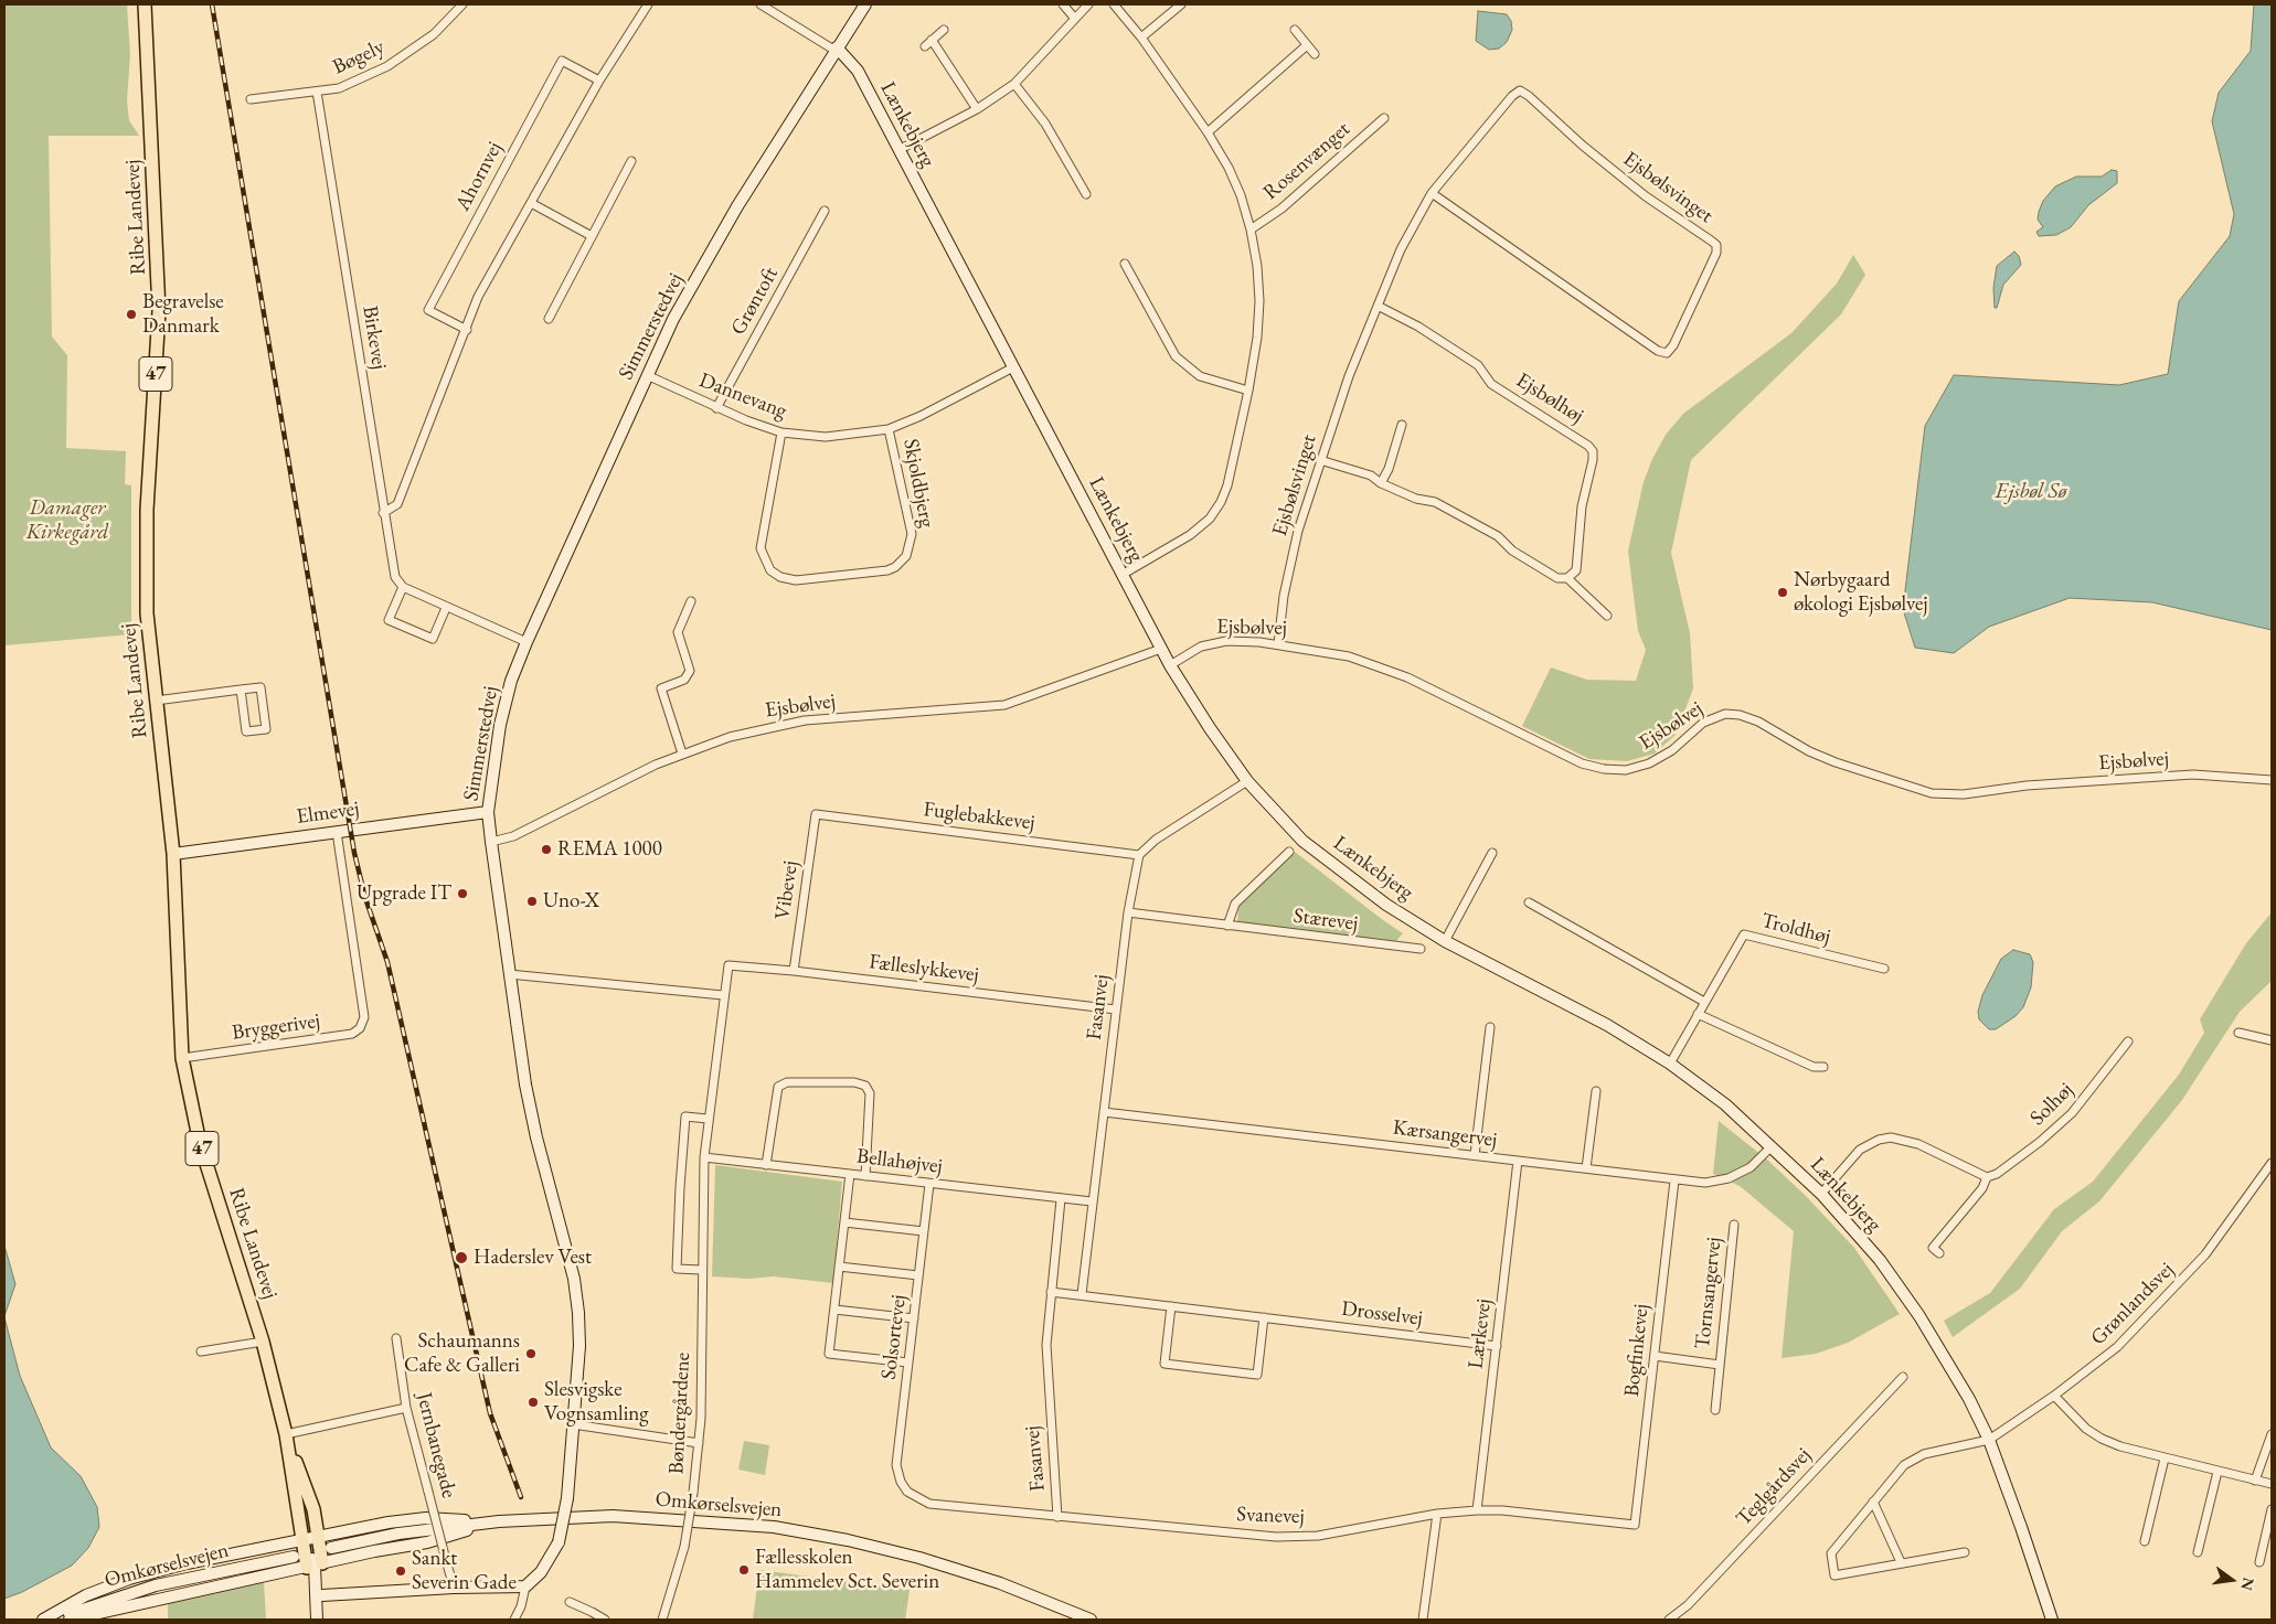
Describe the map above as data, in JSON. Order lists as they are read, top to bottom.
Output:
{
  "streets": {
    "main road": ["Ribe Landevej", "47"],
    "street": [
      "Bøgely",
      "Lænkebjerg",
      "Rosenvænget",
      "Ahornvej",
      "Ejsbølsvinget",
      "Grøntoft",
      "Simmerstedvej",
      "Birkevej",
      "Dannevang",
      "Ejsbølhøj",
      "Skjoldbjerg",
      "Ejsbølvej",
      "Elmevej",
      "Fuglebakkevej",
      "Vibevej",
      "Stærevej",
      "Troldhøj",
      "Fælleslykkevej",
      "Fasanvej",
      "Bryggerivej",
      "Solhøj",
      "Kærsangervej",
      "Bellahøjvej",
      "Tornsangervej",
      "Grønlandsvej",
      "Drosselvej",
      "Lærkevej",
      "Solsortevej",
      "Bogfinkevej",
      "Bøndergårdene",
      "Jernbanegade",
      "Teglgårdsvej",
      "Omkørselsvejen",
      "Svanevej"
    ]
  },
  "crossings": [
    ["Bøgely", "Birkevej"],
    ["Lænkebjerg", "Rosenvænget"],
    ["Lænkebjerg", "Simmerstedvej"],
    ["Lænkebjerg", "Dannevang"],
    ["Lænkebjerg", "Ejsbølvej"],
    ["Lænkebjerg", "Troldhøj"],
    ["Lænkebjerg", "Kærsangervej"],
    ["Lænkebjerg", "Grønlandsvej"],
    ["Ejsbølsvinget", "Ejsbølhøj"],
    ["Ejsbølsvinget", "Ejsbølvej"],
    ["Ribe Landevej", "Elmevej"],
    ["Ribe Landevej", "Bryggerivej"],
    ["Grøntoft", "Dannevang"],
    ["Simmerstedvej", "Dannevang"],
    ["Simmerstedvej", "Ejsbølvej"],
    ["Simmerstedvej", "Elmevej"],
    ["Dannevang", "Skjoldbjerg"],
    ["Elmevej", "Bryggerivej"],
    ["Fuglebakkevej", "Vibevej"],
    ["Fuglebakkevej", "Fasanvej"],
    ["Vibevej", "Fælleslykkevej"],
    ["Stærevej", "Fasanvej"],
    ["Fælleslykkevej", "Fasanvej"],
    ["Fælleslykkevej", "Bøndergårdene"],
    ["Fasanvej", "Kærsangervej"],
    ["Fasanvej", "Bellahøjvej"],
    ["Fasanvej", "Drosselvej"],
    ["Fasanvej", "Svanevej"],
    ["Kærsangervej", "Lærkevej"],
    ["Kærsangervej", "Bogfinkevej"],
    ["Bellahøjvej", "Solsortevej"],
    ["Bellahøjvej", "Bøndergårdene"],
    ["Tornsangervej", "Bogfinkevej"],
    ["Drosselvej", "Lærkevej"],
    ["Lærkevej", "Svanevej"],
    ["Solsortevej", "Svanevej"],
    ["Bogfinkevej", "Svanevej"]
  ],
  "water": ["Ejsbøl Sø"],
  "parks": ["Damager Kirkegård"],
  "places": [
    "Begravelse Danmark",
    "Nørbygaard økologi Ejsbølvej",
    "REMA 1000",
    "Upgrade IT",
    "Uno-X",
    "Haderslev Vest",
    "Schaumanns Cafe & Galleri",
    "Slesvigske Vognsamling",
    "Fællesskolen Hammelev Sct. Severin",
    "Sankt Severin Gade"
  ],
  "north": "right"
}
